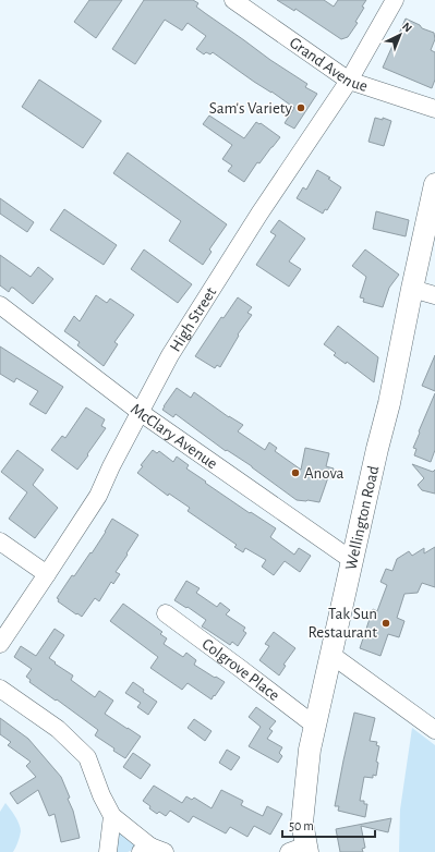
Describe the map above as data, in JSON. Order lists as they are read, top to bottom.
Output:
{
  "streets": {
    "main road": ["Wellington Road"],
    "street": [
      "Grand Avenue",
      "High Street",
      "McClary Avenue",
      "Colgrove Place"
    ]
  },
  "crossings": [
    ["Grand Avenue", "High Street"],
    ["High Street", "McClary Avenue"],
    ["McClary Avenue", "Wellington Road"],
    ["Wellington Road", "Colgrove Place"]
  ],
  "places": ["Sam's Variety", "Anova", "Tak Sun Restaurant"],
  "scale_bar": "50 m",
  "north": "top right"
}
